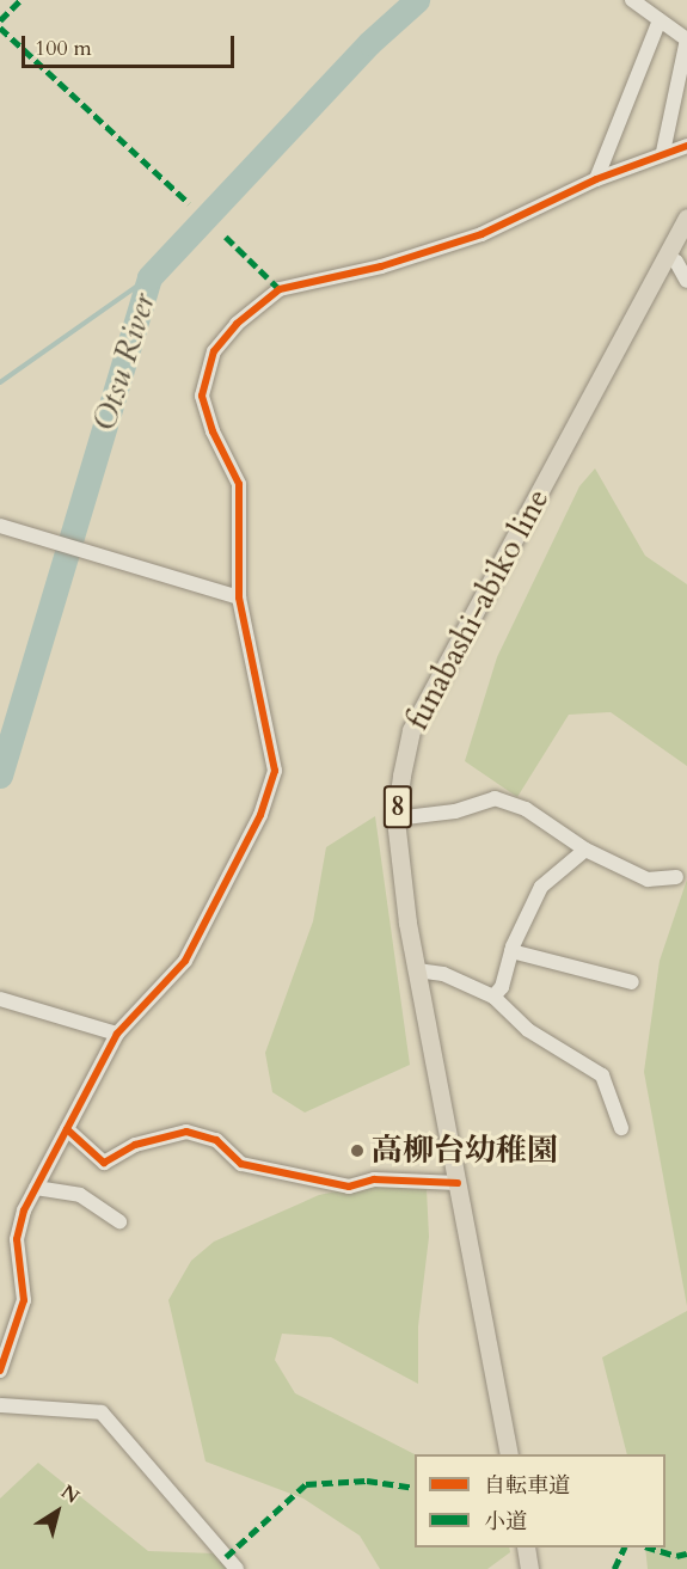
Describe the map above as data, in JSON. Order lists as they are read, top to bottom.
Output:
{
  "streets": {
    "main road": ["funabashi-abiko line", "8"]
  },
  "water": ["Otsu River"],
  "places": ["高柳台幼稚園"],
  "legend": ["自転車道", "小道"],
  "scale_bar": "100 m",
  "north": "top right"
}
